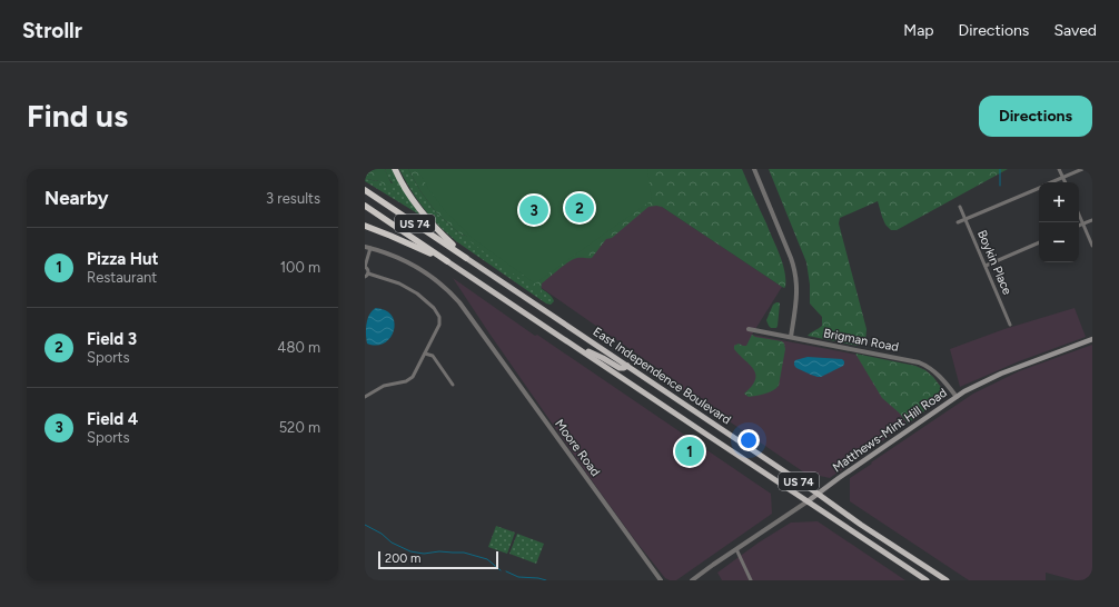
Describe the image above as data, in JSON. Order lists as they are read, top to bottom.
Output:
{
  "streets": {
    "highway": ["US 74", "East Independence Boulevard"],
    "main road": ["Matthews-Mint Hill Road"],
    "street": ["Boykin Place", "Brigman Road", "Moore Road"]
  },
  "crossings": [
    ["Brigman Road", "Matthews-Mint Hill Road"],
    ["East Independence Boulevard", "Matthews-Mint Hill Road"]
  ],
  "scale_bar": "200 m",
  "page": {
    "header": "Strollr",
    "nav": ["Map", "Directions", "Saved"],
    "buttons": "Directions",
    "title": "Find us",
    "heading": ["Nearby", "3 results"],
    "map_buttons": ["+", "−"],
    "pins": ["2", "3", "1"],
    "list": [
      {
        "mark": "1",
        "name": "Pizza Hut",
        "note": "Restaurant",
        "value": "100 m"
      },
      {
        "mark": "2",
        "name": "Field 3",
        "note": "Sports",
        "value": "480 m"
      },
      {
        "mark": "3",
        "name": "Field 4",
        "note": "Sports",
        "value": "520 m"
      }
    ],
    "scale": "200 m"
  }
}
